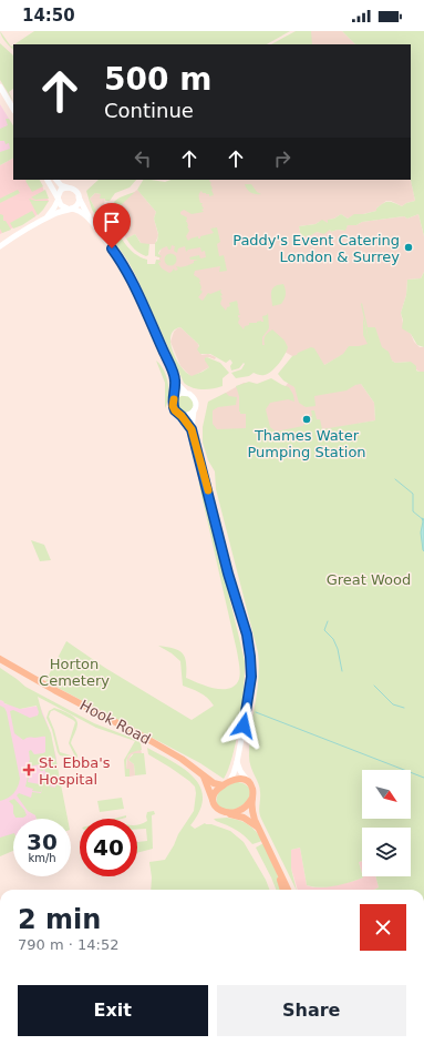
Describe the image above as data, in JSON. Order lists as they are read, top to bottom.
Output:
{
  "streets": {
    "main road": ["Hook Road"]
  },
  "parks": ["Great Wood", "Horton Cemetery"],
  "places": {
    "other": ["Paddy's Event Catering London & Surrey", "Thames Water Pumping Station"],
    "health": ["St. Ebba's Hospital"]
  },
  "north": "bottom right",
  "page": {
    "status": "14:50",
    "turn": ["500 m", "Continue"],
    "speed": "30 km/h",
    "limit": "40",
    "heading": ["2 min", "790 m · 14:52"],
    "buttons": ["Exit", "Share"]
  }
}
